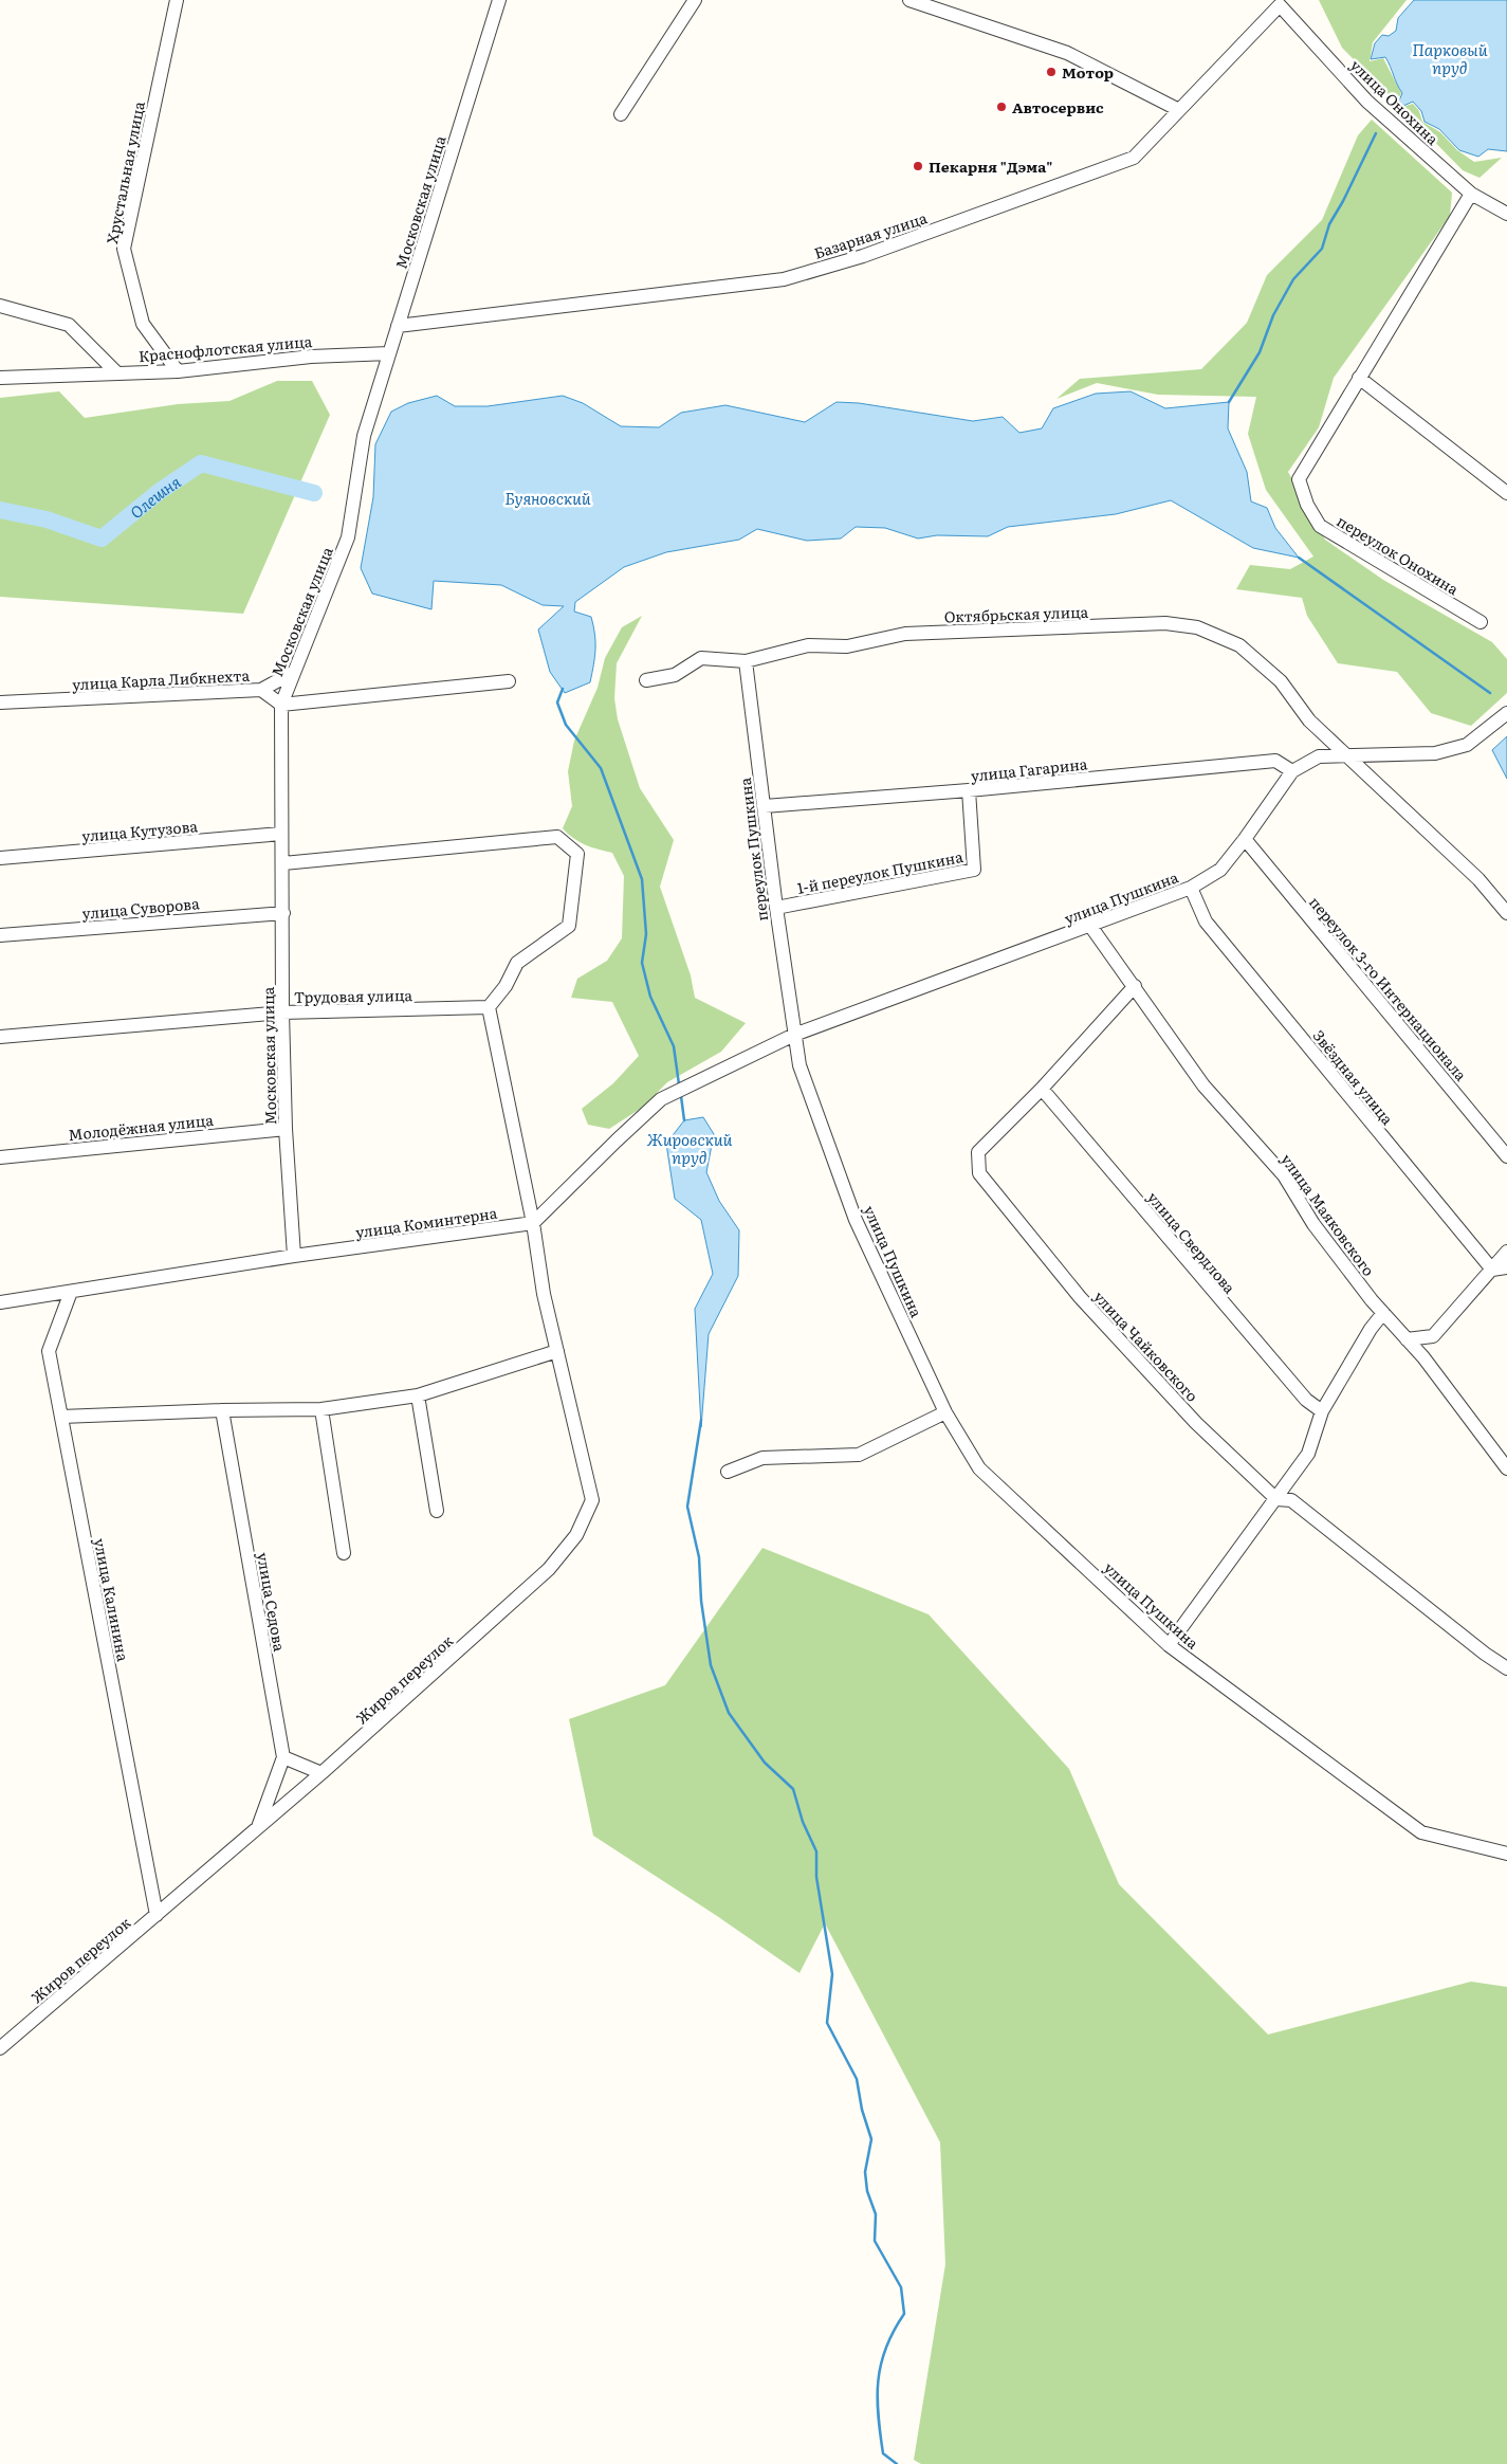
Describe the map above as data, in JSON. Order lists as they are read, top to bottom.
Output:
{
  "streets": {
    "street": [
      "улица Онохина",
      "Хрустальная улица",
      "Московская улица",
      "Базарная улица",
      "Краснофлотская улица",
      "переулок Онохина",
      "Октябрьская улица",
      "улица Карла Либкнехта",
      "улица Гагарина",
      "улица Кутузова",
      "переулок Пушкина",
      "1-й переулок Пушкина",
      "улица Пушкина",
      "улица Суворова",
      "переулок 3-го Интернационала",
      "Трудовая улица",
      "Звёздная улица",
      "Молодёжная улица",
      "улица Маяковского",
      "улица Коминтерна",
      "улица Свердлова",
      "улица Чайковского",
      "улица Калинина",
      "улица Седова",
      "Жиров переулок"
    ]
  },
  "crossings": [
    ["улица Онохина", "Базарная улица"],
    ["Хрустальная улица", "Краснофлотская улица"],
    ["Московская улица", "Базарная улица"],
    ["Московская улица", "Краснофлотская улица"],
    ["Московская улица", "улица Карла Либкнехта"],
    ["Московская улица", "улица Кутузова"],
    ["Московская улица", "улица Суворова"],
    ["Московская улица", "Трудовая улица"],
    ["Московская улица", "Молодёжная улица"],
    ["Московская улица", "улица Коминтерна"],
    ["Октябрьская улица", "переулок Пушкина"],
    ["Октябрьская улица", "улица Пушкина"],
    ["улица Гагарина", "переулок Пушкина"],
    ["улица Гагарина", "1-й переулок Пушкина"],
    ["улица Гагарина", "улица Пушкина"],
    ["переулок Пушкина", "1-й переулок Пушкина"],
    ["переулок Пушкина", "улица Пушкина"],
    ["улица Пушкина", "переулок 3-го Интернационала"],
    ["улица Пушкина", "Звёздная улица"],
    ["улица Пушкина", "улица Маяковского"],
    ["улица Маяковского", "улица Чайковского"],
    ["улица Коминтерна", "улица Калинина"],
    ["улица Коминтерна", "Жиров переулок"],
    ["улица Свердлова", "улица Чайковского"],
    ["улица Калинина", "Жиров переулок"]
  ],
  "water": [
    "Парковый пруд",
    "Олешня",
    "Буяновский",
    "Жировский пруд"
  ],
  "places": ["Мотор", "Автосервис", "Пекарня \"Дэма\""]
}
